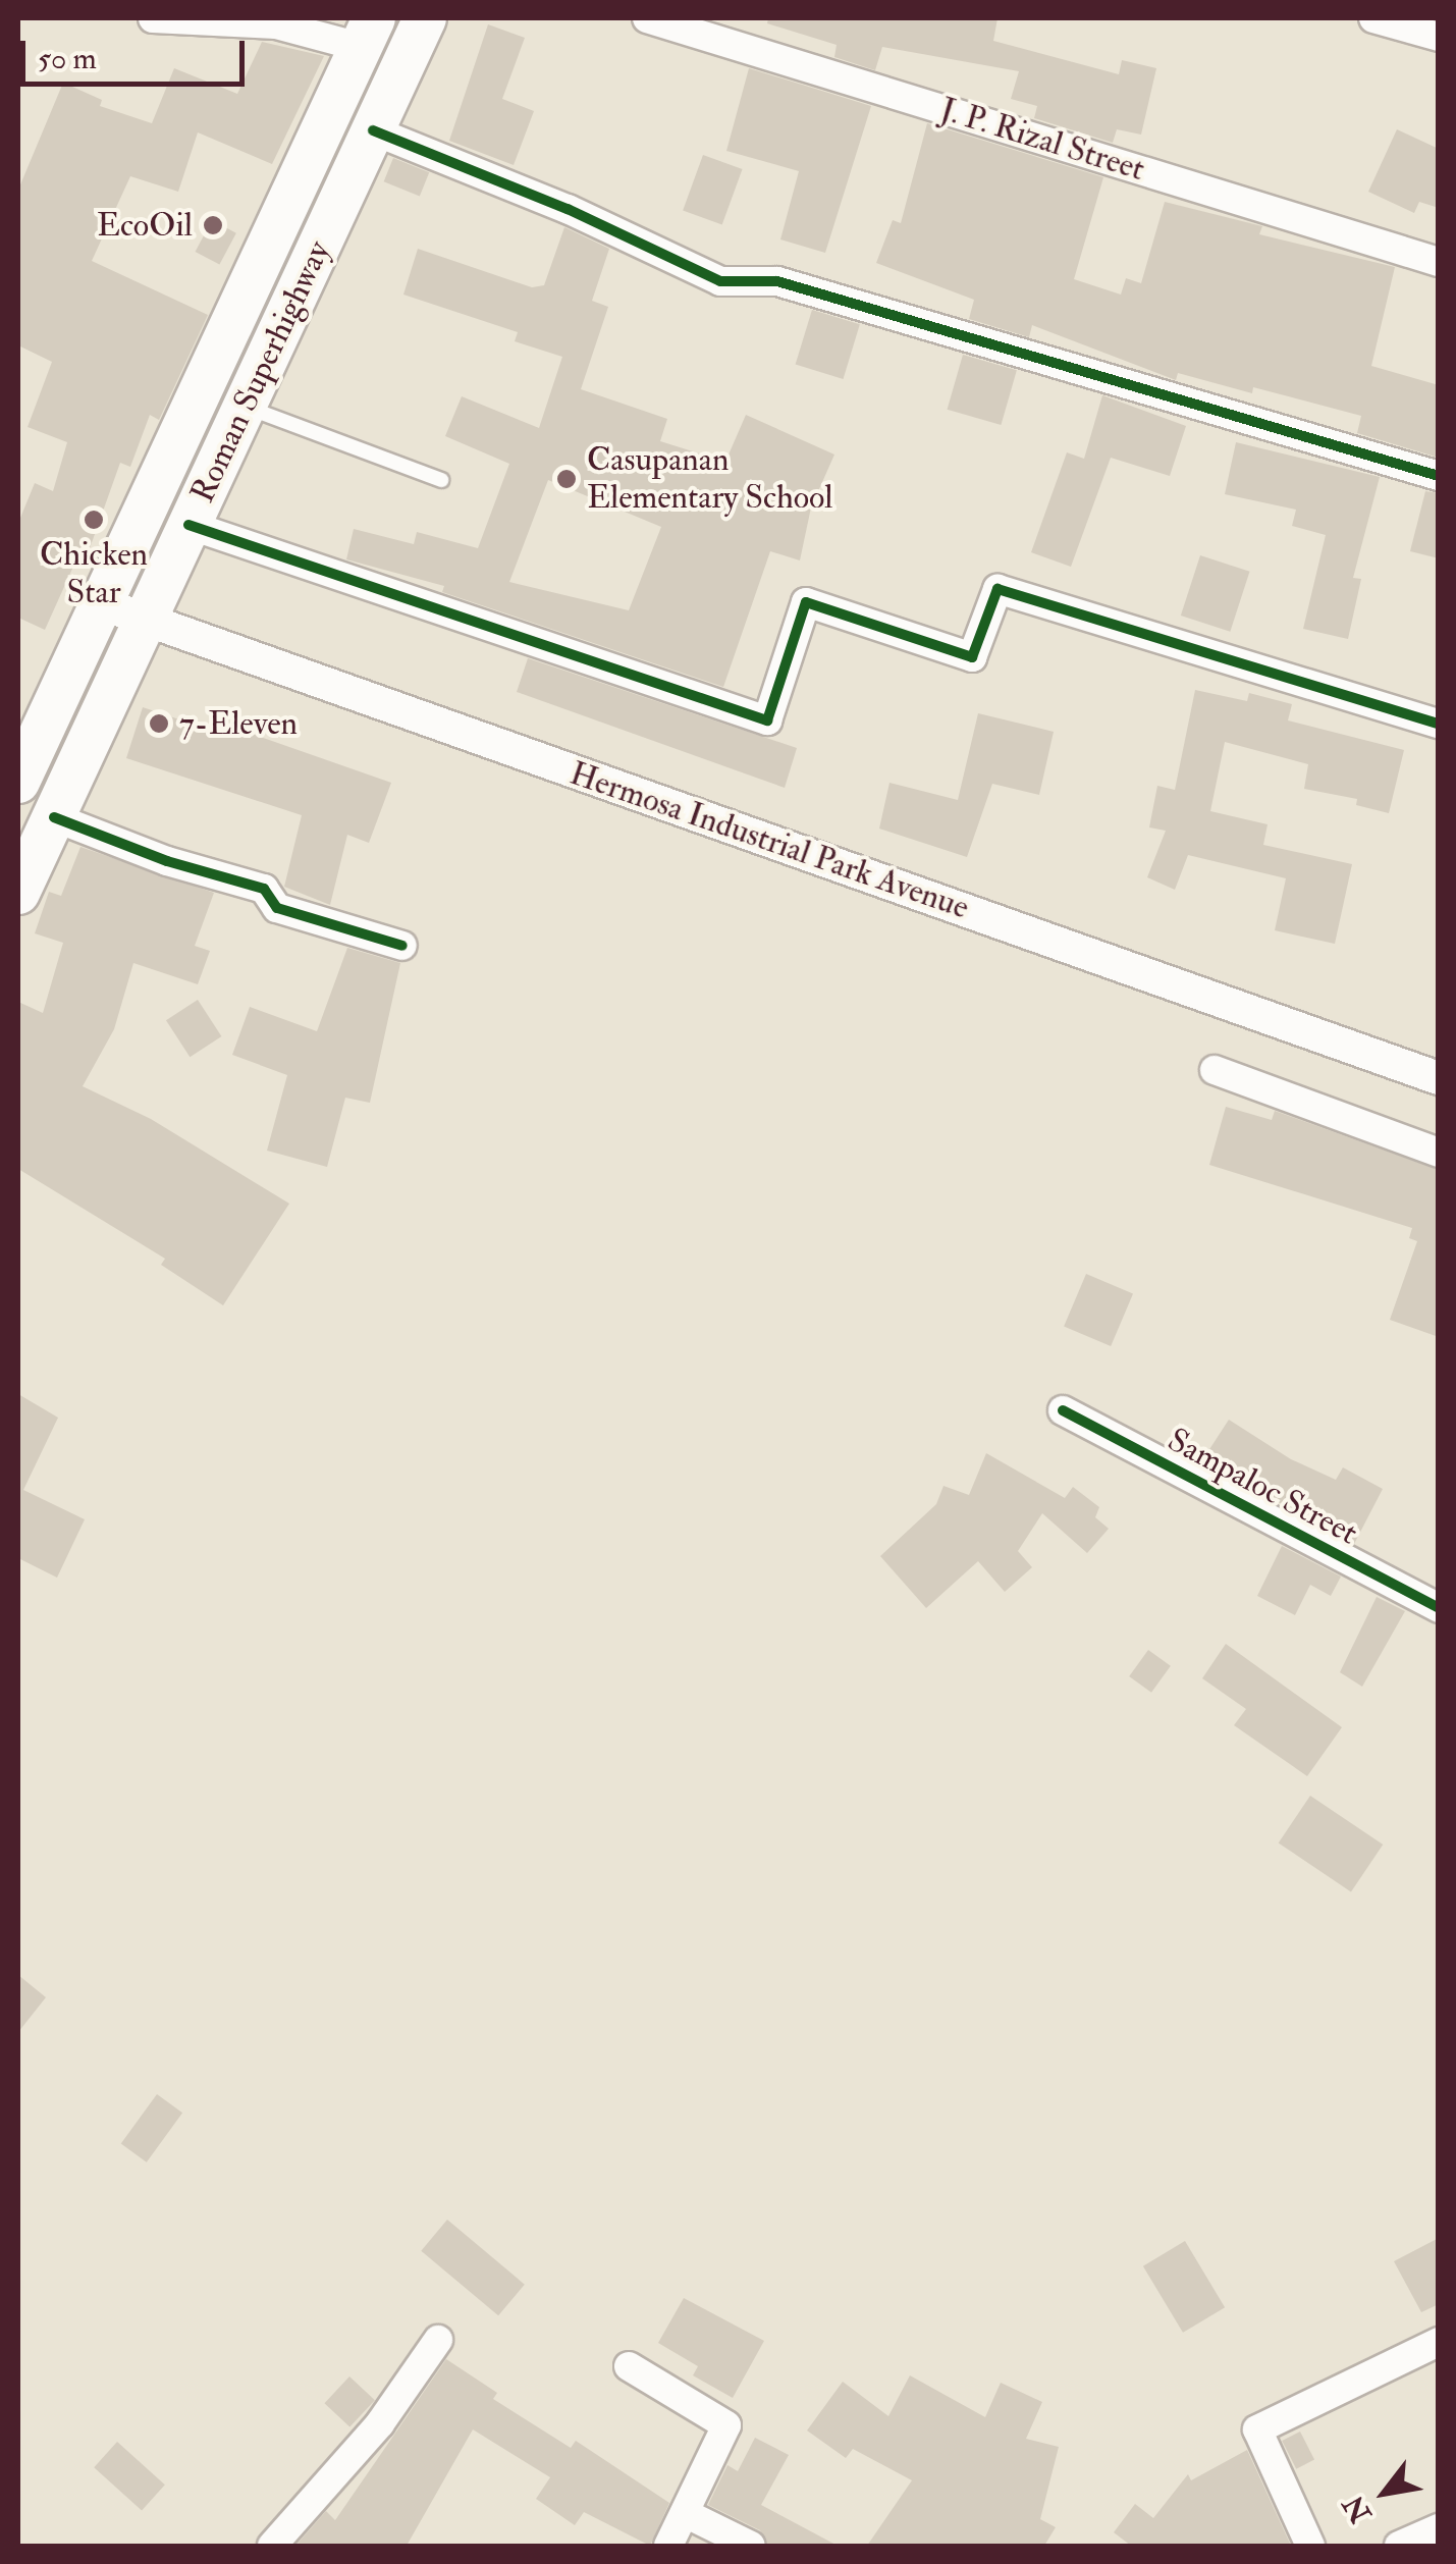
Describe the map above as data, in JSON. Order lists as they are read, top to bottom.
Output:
{
  "streets": {
    "main road": ["Roman Superhighway"],
    "street": ["J. P. Rizal Street", "Hermosa Industrial Park Avenue", "Sampaloc Street"]
  },
  "crossings": [
    ["Roman Superhighway", "Hermosa Industrial Park Avenue"]
  ],
  "places": [
    "EcoOil",
    "Casupanan Elementary School",
    "Chicken Star",
    "7-Eleven"
  ],
  "scale_bar": "50 m",
  "north": "bottom left"
}
